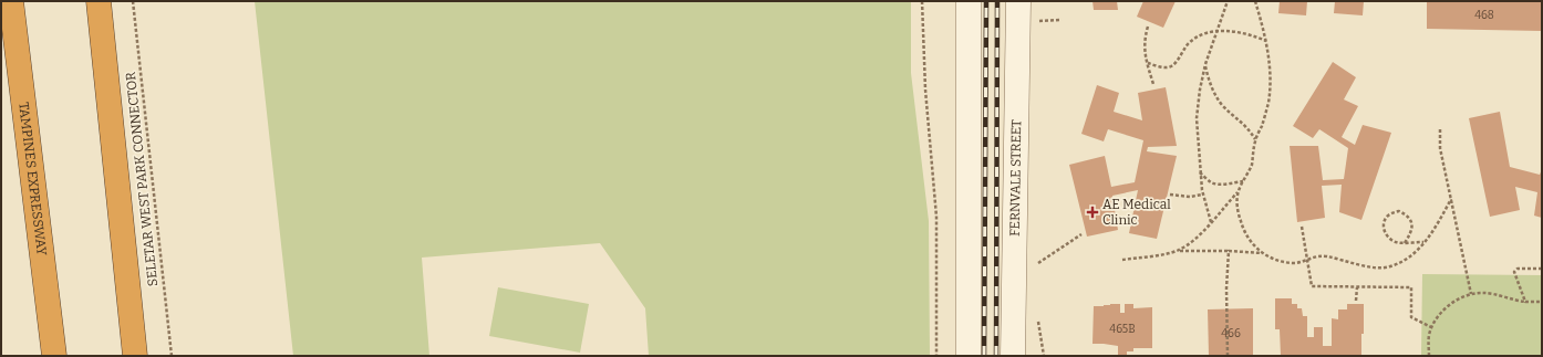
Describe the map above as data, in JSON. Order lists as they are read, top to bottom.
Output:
{
  "streets": {
    "highway": ["TAMPINES EXPRESSWAY"],
    "street": ["FERNVALE STREET"],
    "path": ["SELETAR WEST PARK CONNECTOR"]
  },
  "places": {
    "health": ["AE Medical Clinic"]
  },
  "house_numbers": ["468", "465B", "466"]
}
